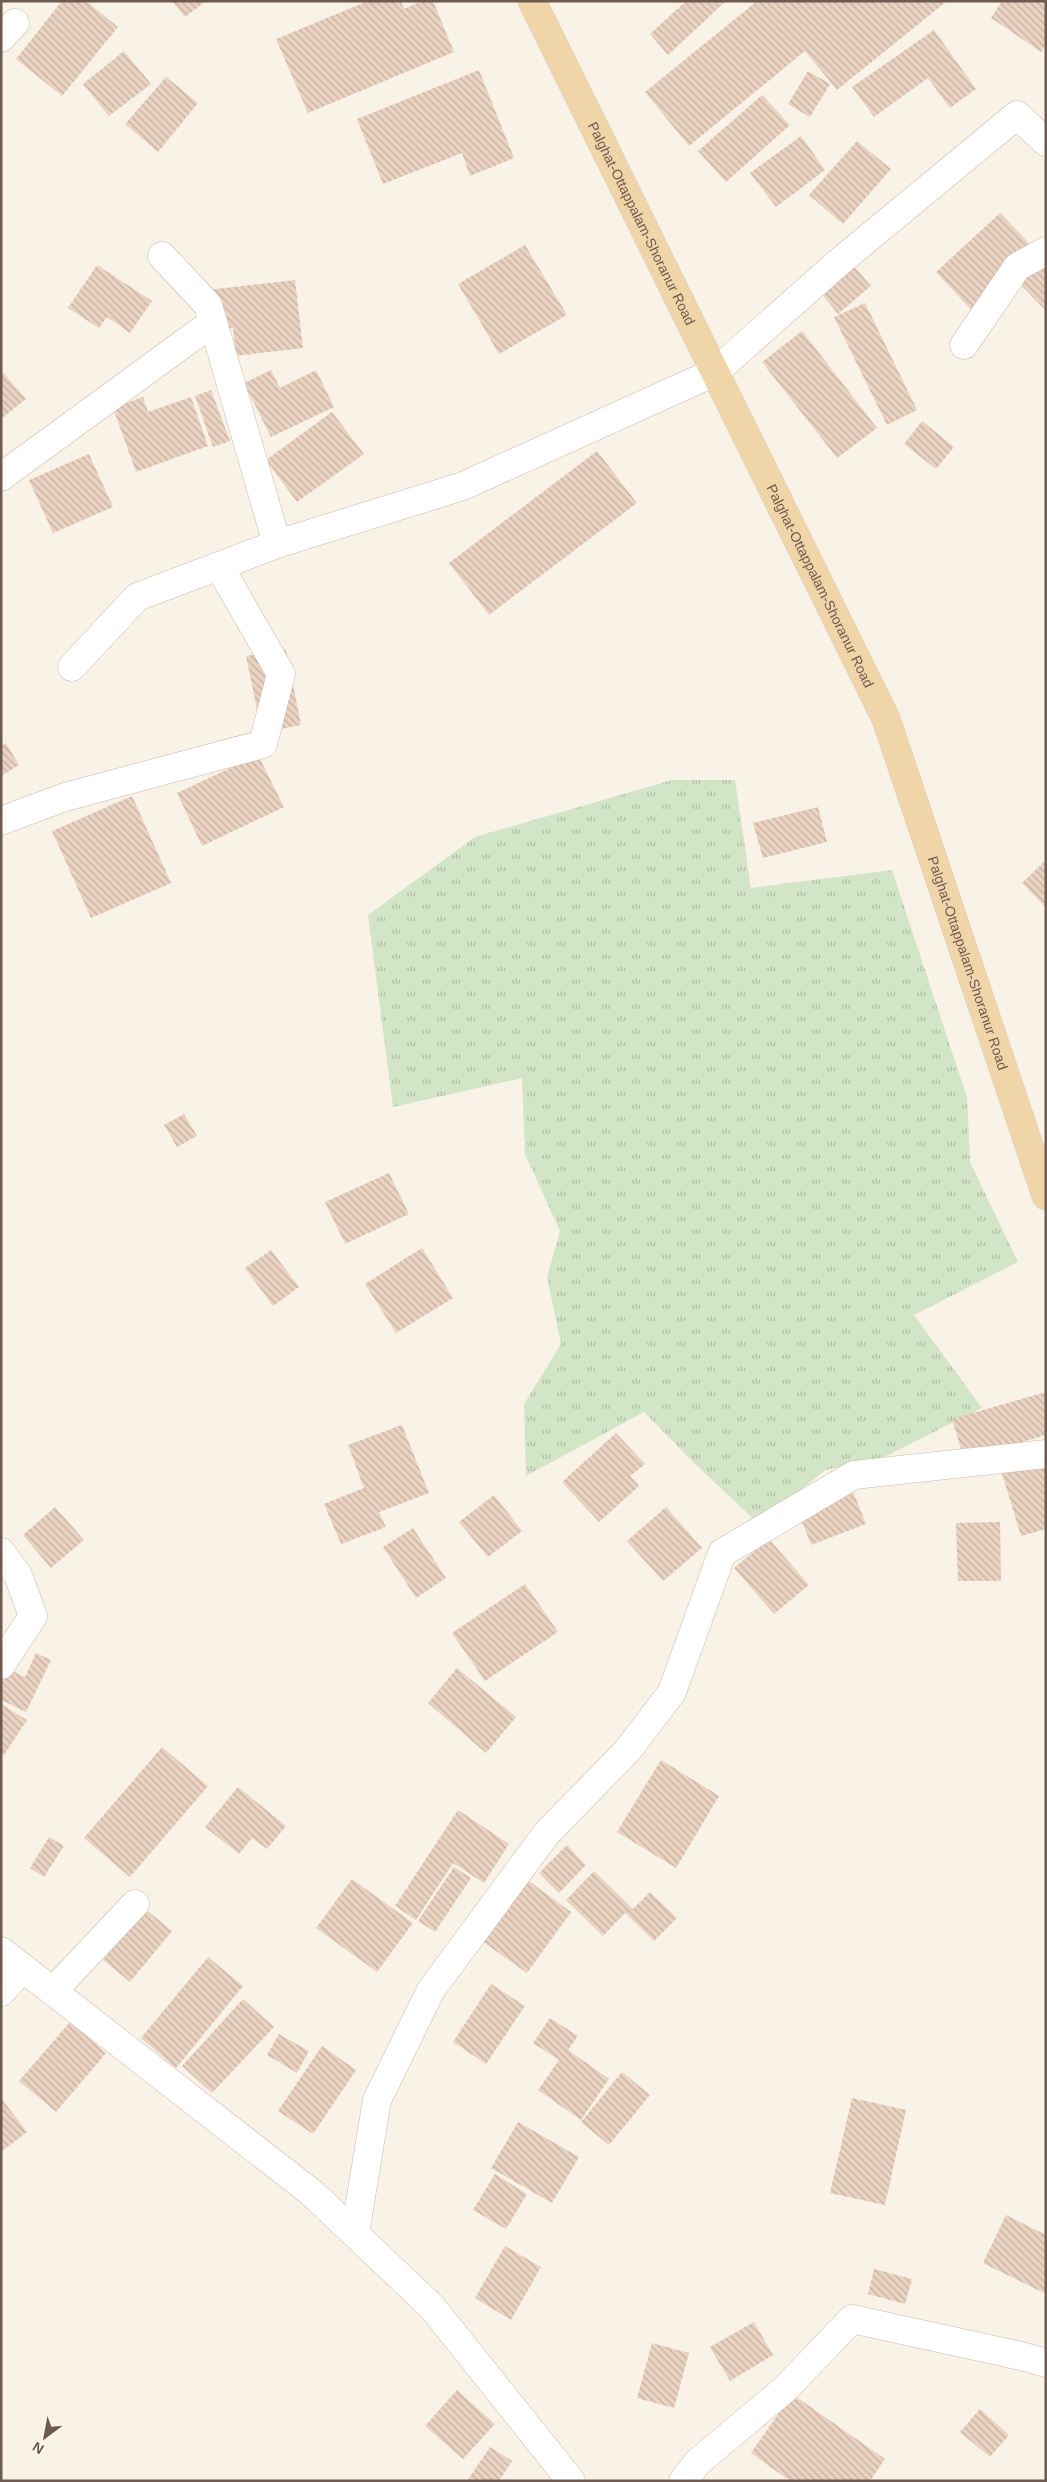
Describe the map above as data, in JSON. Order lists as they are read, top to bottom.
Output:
{
  "streets": {
    "main road": ["Palghat-Ottappalam-Shoranur Road"]
  },
  "north": "bottom left"
}
